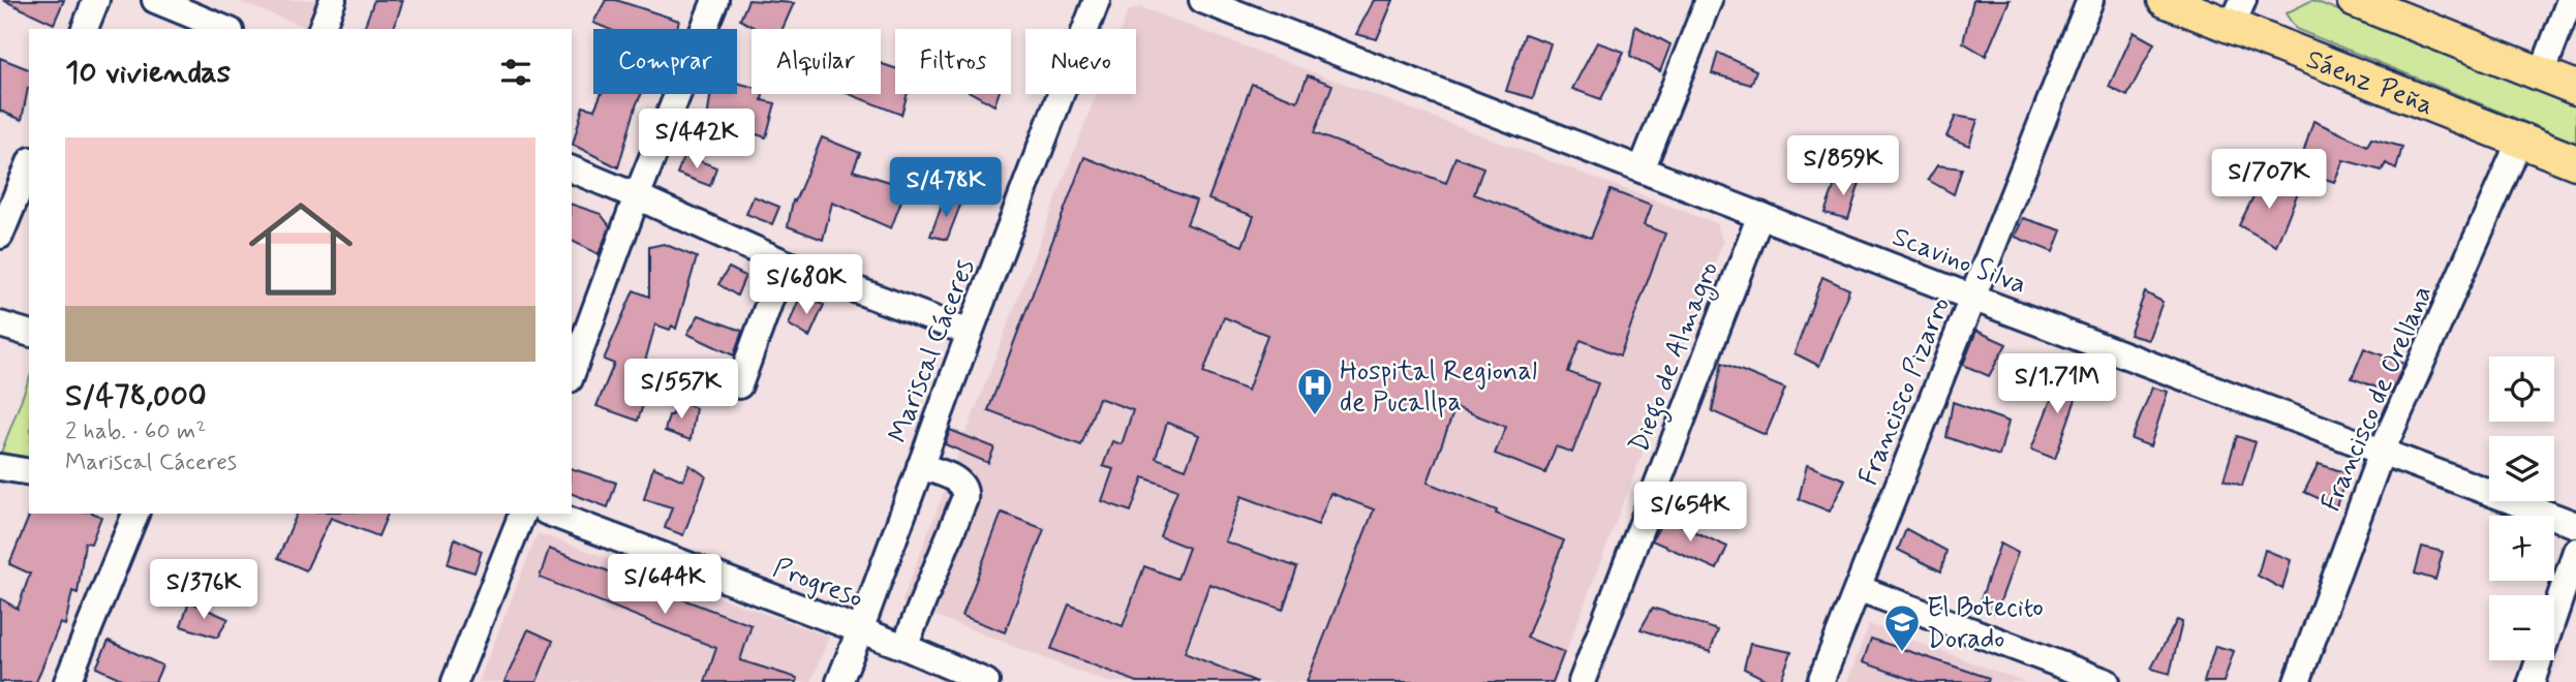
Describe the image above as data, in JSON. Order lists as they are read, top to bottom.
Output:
{
  "streets": {
    "main road": ["Sáenz Peña"],
    "street": [
      "Scavino Silva",
      "Mariscal Cáceres",
      "Diego de Almagro",
      "Francisco Pizarro",
      "Francisco de Orellana",
      "Progreso"
    ]
  },
  "crossings": [
    ["Sáenz Peña", "Francisco de Orellana"],
    ["Scavino Silva", "Diego de Almagro"],
    ["Scavino Silva", "Francisco Pizarro"],
    ["Scavino Silva", "Francisco de Orellana"],
    ["Mariscal Cáceres", "Progreso"]
  ],
  "places": {
    "hospital": ["Hospital Regional de Pucallpa"],
    "school or university": ["El Botecito Dorado"]
  },
  "page": {
    "chip": [
      "Comprar",
      "Alquilar",
      "Filtros",
      "Nuevo"
    ],
    "heading": "10 viviendas",
    "price": [
      "S/442K",
      "S/859K",
      "S/707K",
      "S/478K",
      "S/680K",
      "S/1.71M",
      "S/557K",
      "S/654K",
      "S/644K",
      "S/376K"
    ],
    "list": [
      {
        "name": "S/478,000",
        "note": "2 hab. · 60 m² · Mariscal Cáceres"
      }
    ],
    "map_buttons": ["+", "−"]
  }
}
